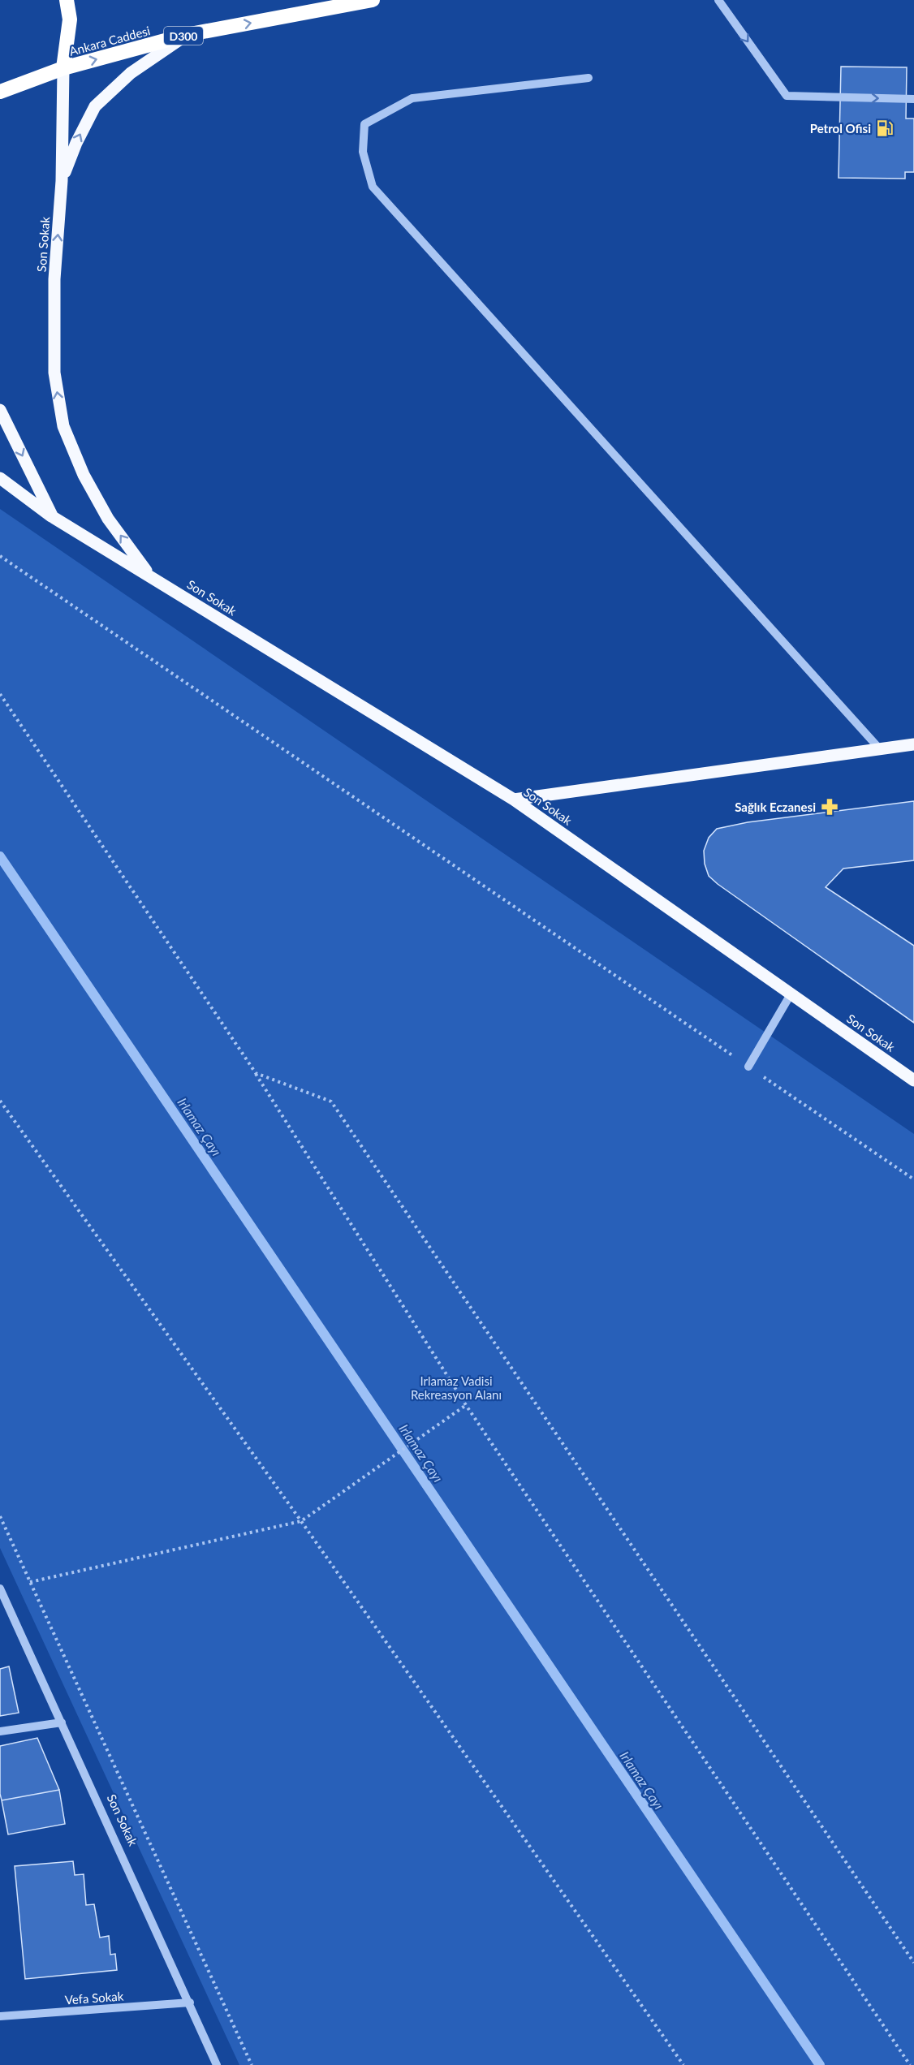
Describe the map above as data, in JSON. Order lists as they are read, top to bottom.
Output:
{
  "streets": {
    "highway": ["D300", "Ankara Caddesi"],
    "main road": ["Son Sokak"],
    "street": ["Vefa Sokak"]
  },
  "crossings": [
    ["Ankara Caddesi", "Son Sokak"],
    ["Son Sokak", "Vefa Sokak"]
  ],
  "one_way": ["Ankara Caddesi"],
  "water": ["Irlamaz Çayı"],
  "parks": ["Irlamaz Vadisi Rekreasyon Alanı"],
  "places": {
    "fuel station": ["Petrol Ofisi"],
    "pharmacy": ["Sağlık Eczanesi"]
  }
}
